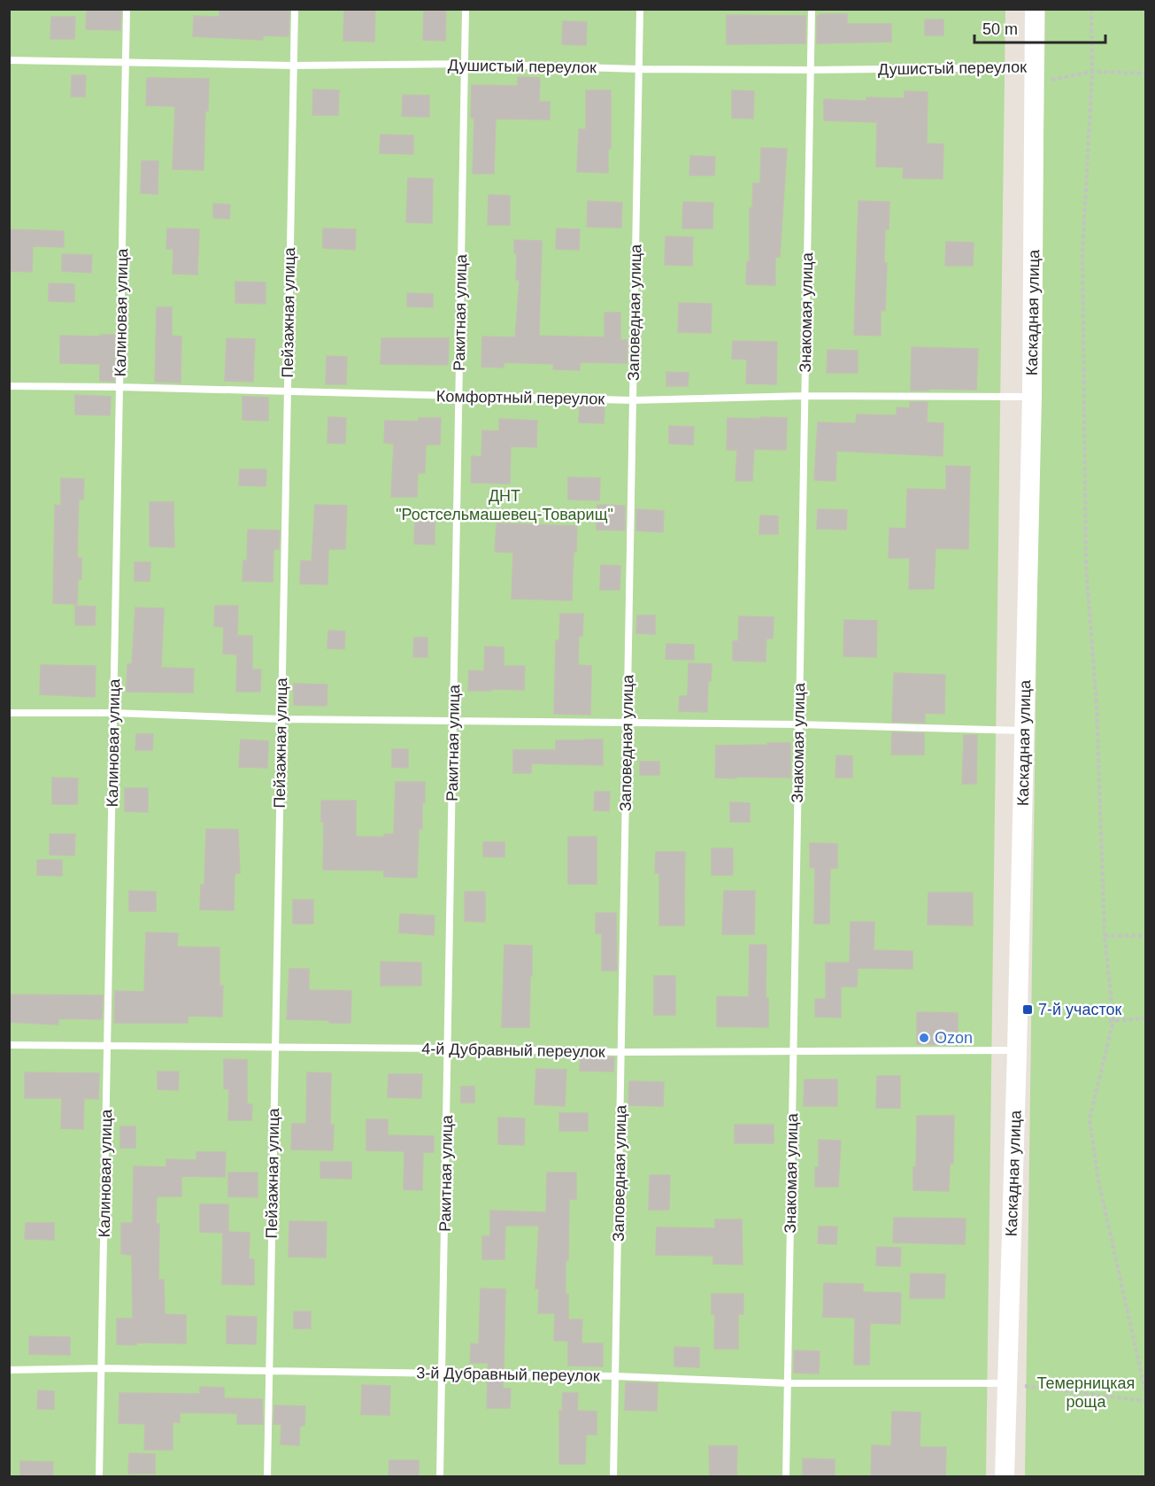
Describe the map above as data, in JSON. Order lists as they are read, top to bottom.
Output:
{
  "streets": {
    "street": ["Каскадная улица"],
    "lane": [
      "Душистый переулок",
      "Калиновая улица",
      "Пейзажная улица",
      "Ракитная улица",
      "Заповедная улица",
      "Знакомая улица",
      "Комфортный переулок",
      "4-й Дубравный переулок",
      "3-й Дубравный переулок"
    ]
  },
  "crossings": [
    ["Душистый переулок", "Калиновая улица"],
    ["Душистый переулок", "Пейзажная улица"],
    ["Душистый переулок", "Ракитная улица"],
    ["Душистый переулок", "Заповедная улица"],
    ["Душистый переулок", "Знакомая улица"],
    ["Душистый переулок", "Каскадная улица"],
    ["Калиновая улица", "Комфортный переулок"],
    ["Калиновая улица", "4-й Дубравный переулок"],
    ["Калиновая улица", "3-й Дубравный переулок"],
    ["Пейзажная улица", "Комфортный переулок"],
    ["Пейзажная улица", "4-й Дубравный переулок"],
    ["Пейзажная улица", "3-й Дубравный переулок"],
    ["Ракитная улица", "Комфортный переулок"],
    ["Ракитная улица", "4-й Дубравный переулок"],
    ["Ракитная улица", "3-й Дубравный переулок"],
    ["Заповедная улица", "Комфортный переулок"],
    ["Заповедная улица", "4-й Дубравный переулок"],
    ["Заповедная улица", "3-й Дубравный переулок"],
    ["Знакомая улица", "Комфортный переулок"],
    ["Знакомая улица", "4-й Дубравный переулок"],
    ["Знакомая улица", "3-й Дубравный переулок"],
    ["Каскадная улица", "Комфортный переулок"],
    ["Каскадная улица", "4-й Дубравный переулок"],
    ["Каскадная улица", "3-й Дубравный переулок"]
  ],
  "parks": ["ДНТ \"Ростсельмашевец-Товарищ\"", "Темерницкая роща"],
  "places": {
    "transit": ["7-й участок"],
    "other": ["Ozon"]
  },
  "scale_bar": "50 m"
}
